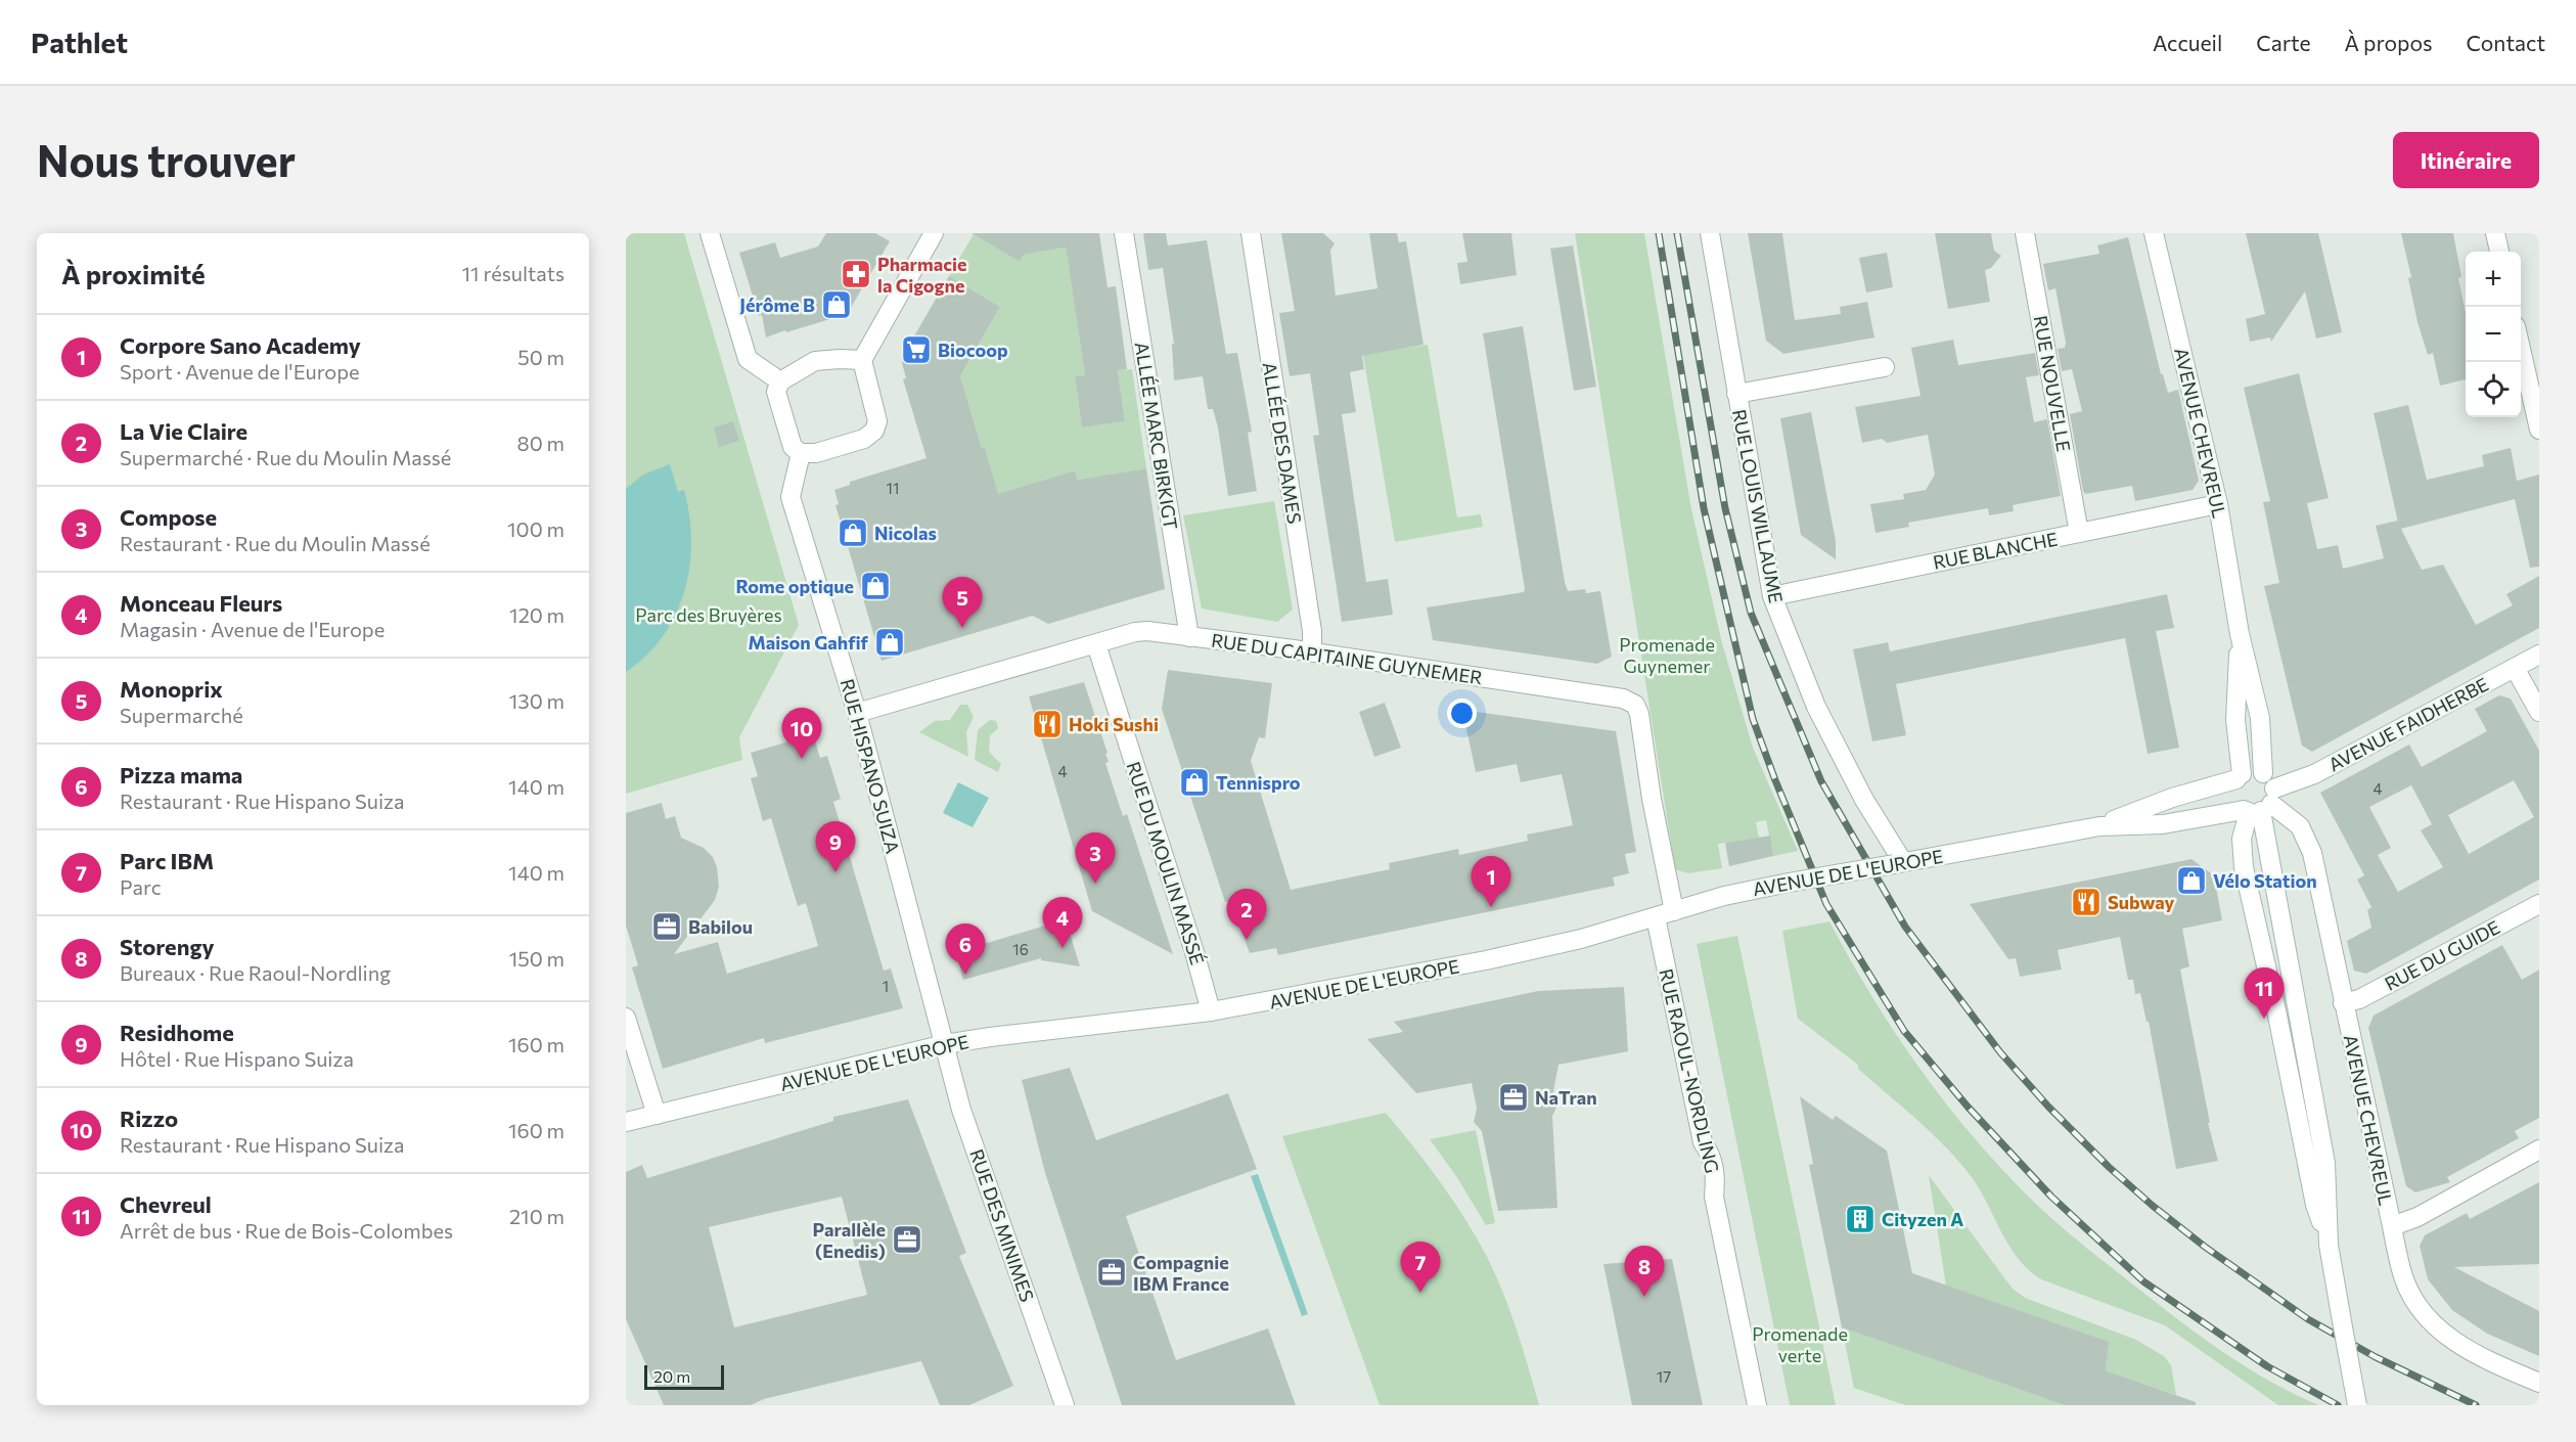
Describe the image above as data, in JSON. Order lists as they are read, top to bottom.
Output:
{
  "streets": {
    "street": [
      "RUE NOUVELLE",
      "AVENUE CHEVREUL",
      "ALLÉE MARC BIRKIGT",
      "ALLÉE DES DAMES",
      "RUE LOUIS WILLAUME",
      "RUE BLANCHE",
      "RUE DU CAPITAINE GUYNEMER",
      "AVENUE FAIDHERBE",
      "RUE HISPANO SUIZA",
      "RUE DU MOULIN MASSÉ",
      "AVENUE DE L'EUROPE",
      "RUE DU GUIDE",
      "RUE RAOUL-NORDLING",
      "RUE DES MINIMES"
    ]
  },
  "crossings": [
    ["RUE NOUVELLE", "RUE BLANCHE"],
    ["AVENUE CHEVREUL", "RUE BLANCHE"],
    ["AVENUE CHEVREUL", "AVENUE FAIDHERBE"],
    ["AVENUE CHEVREUL", "AVENUE DE L'EUROPE"],
    ["AVENUE CHEVREUL", "RUE DU GUIDE"],
    ["ALLÉE MARC BIRKIGT", "RUE DU CAPITAINE GUYNEMER"],
    ["ALLÉE DES DAMES", "RUE DU CAPITAINE GUYNEMER"],
    ["RUE LOUIS WILLAUME", "RUE BLANCHE"],
    ["RUE LOUIS WILLAUME", "AVENUE DE L'EUROPE"],
    ["RUE DU CAPITAINE GUYNEMER", "RUE HISPANO SUIZA"],
    ["RUE DU CAPITAINE GUYNEMER", "RUE DU MOULIN MASSÉ"],
    ["RUE DU CAPITAINE GUYNEMER", "AVENUE DE L'EUROPE"],
    ["AVENUE FAIDHERBE", "AVENUE DE L'EUROPE"],
    ["RUE HISPANO SUIZA", "AVENUE DE L'EUROPE"],
    ["RUE HISPANO SUIZA", "RUE DES MINIMES"],
    ["RUE DU MOULIN MASSÉ", "AVENUE DE L'EUROPE"],
    ["AVENUE DE L'EUROPE", "RUE RAOUL-NORDLING"],
    ["AVENUE DE L'EUROPE", "RUE DES MINIMES"]
  ],
  "parks": ["Parc des Bruyères", "Promenade Guynemer", "Promenade verte"],
  "places": {
    "pharmacy": ["Pharmacie la Cigogne"],
    "shop": [
      "Jérôme B",
      "Nicolas",
      "Rome optique",
      "Maison Gahfif",
      "Tennispro",
      "Vélo Station"
    ],
    "supermarket": ["Biocoop"],
    "restaurant": ["Hoki Sushi", "Subway"],
    "office": [
      "Babilou",
      "NaTran",
      "Parallèle (Enedis)",
      "Compagnie IBM France"
    ],
    "building": ["Cityzen A"]
  },
  "house_numbers": [
    "11",
    "4",
    "4",
    "16",
    "1",
    "17"
  ],
  "scale_bar": "20 m",
  "page": {
    "header": "Pathlet",
    "nav": [
      "Accueil",
      "Carte",
      "À propos",
      "Contact"
    ],
    "buttons": "Itinéraire",
    "title": "Nous trouver",
    "heading": ["À proximité", "11 résultats"],
    "map_buttons": ["+", "−"],
    "list": [
      {
        "mark": "1",
        "name": "Corpore Sano Academy",
        "note": "Sport · Avenue de l'Europe",
        "value": "50 m"
      },
      {
        "mark": "2",
        "name": "La Vie Claire",
        "note": "Supermarché · Rue du Moulin Massé",
        "value": "80 m"
      },
      {
        "mark": "3",
        "name": "Compose",
        "note": "Restaurant · Rue du Moulin Massé",
        "value": "100 m"
      },
      {
        "mark": "4",
        "name": "Monceau Fleurs",
        "note": "Magasin · Avenue de l'Europe",
        "value": "120 m"
      },
      {
        "mark": "5",
        "name": "Monoprix",
        "note": "Supermarché",
        "value": "130 m"
      },
      {
        "mark": "6",
        "name": "Pizza mama",
        "note": "Restaurant · Rue Hispano Suiza",
        "value": "140 m"
      },
      {
        "mark": "7",
        "name": "Parc IBM",
        "note": "Parc",
        "value": "140 m"
      },
      {
        "mark": "8",
        "name": "Storengy",
        "note": "Bureaux · Rue Raoul-Nordling",
        "value": "150 m"
      },
      {
        "mark": "9",
        "name": "Residhome",
        "note": "Hôtel · Rue Hispano Suiza",
        "value": "160 m"
      },
      {
        "mark": "10",
        "name": "Rizzo",
        "note": "Restaurant · Rue Hispano Suiza",
        "value": "160 m"
      },
      {
        "mark": "11",
        "name": "Chevreul",
        "note": "Arrêt de bus · Rue de Bois-Colombes",
        "value": "210 m"
      }
    ],
    "pins": [
      "5",
      "10",
      "9",
      "3",
      "1",
      "2",
      "4",
      "6",
      "11",
      "7",
      "8"
    ],
    "scale": "20 m"
  }
}
